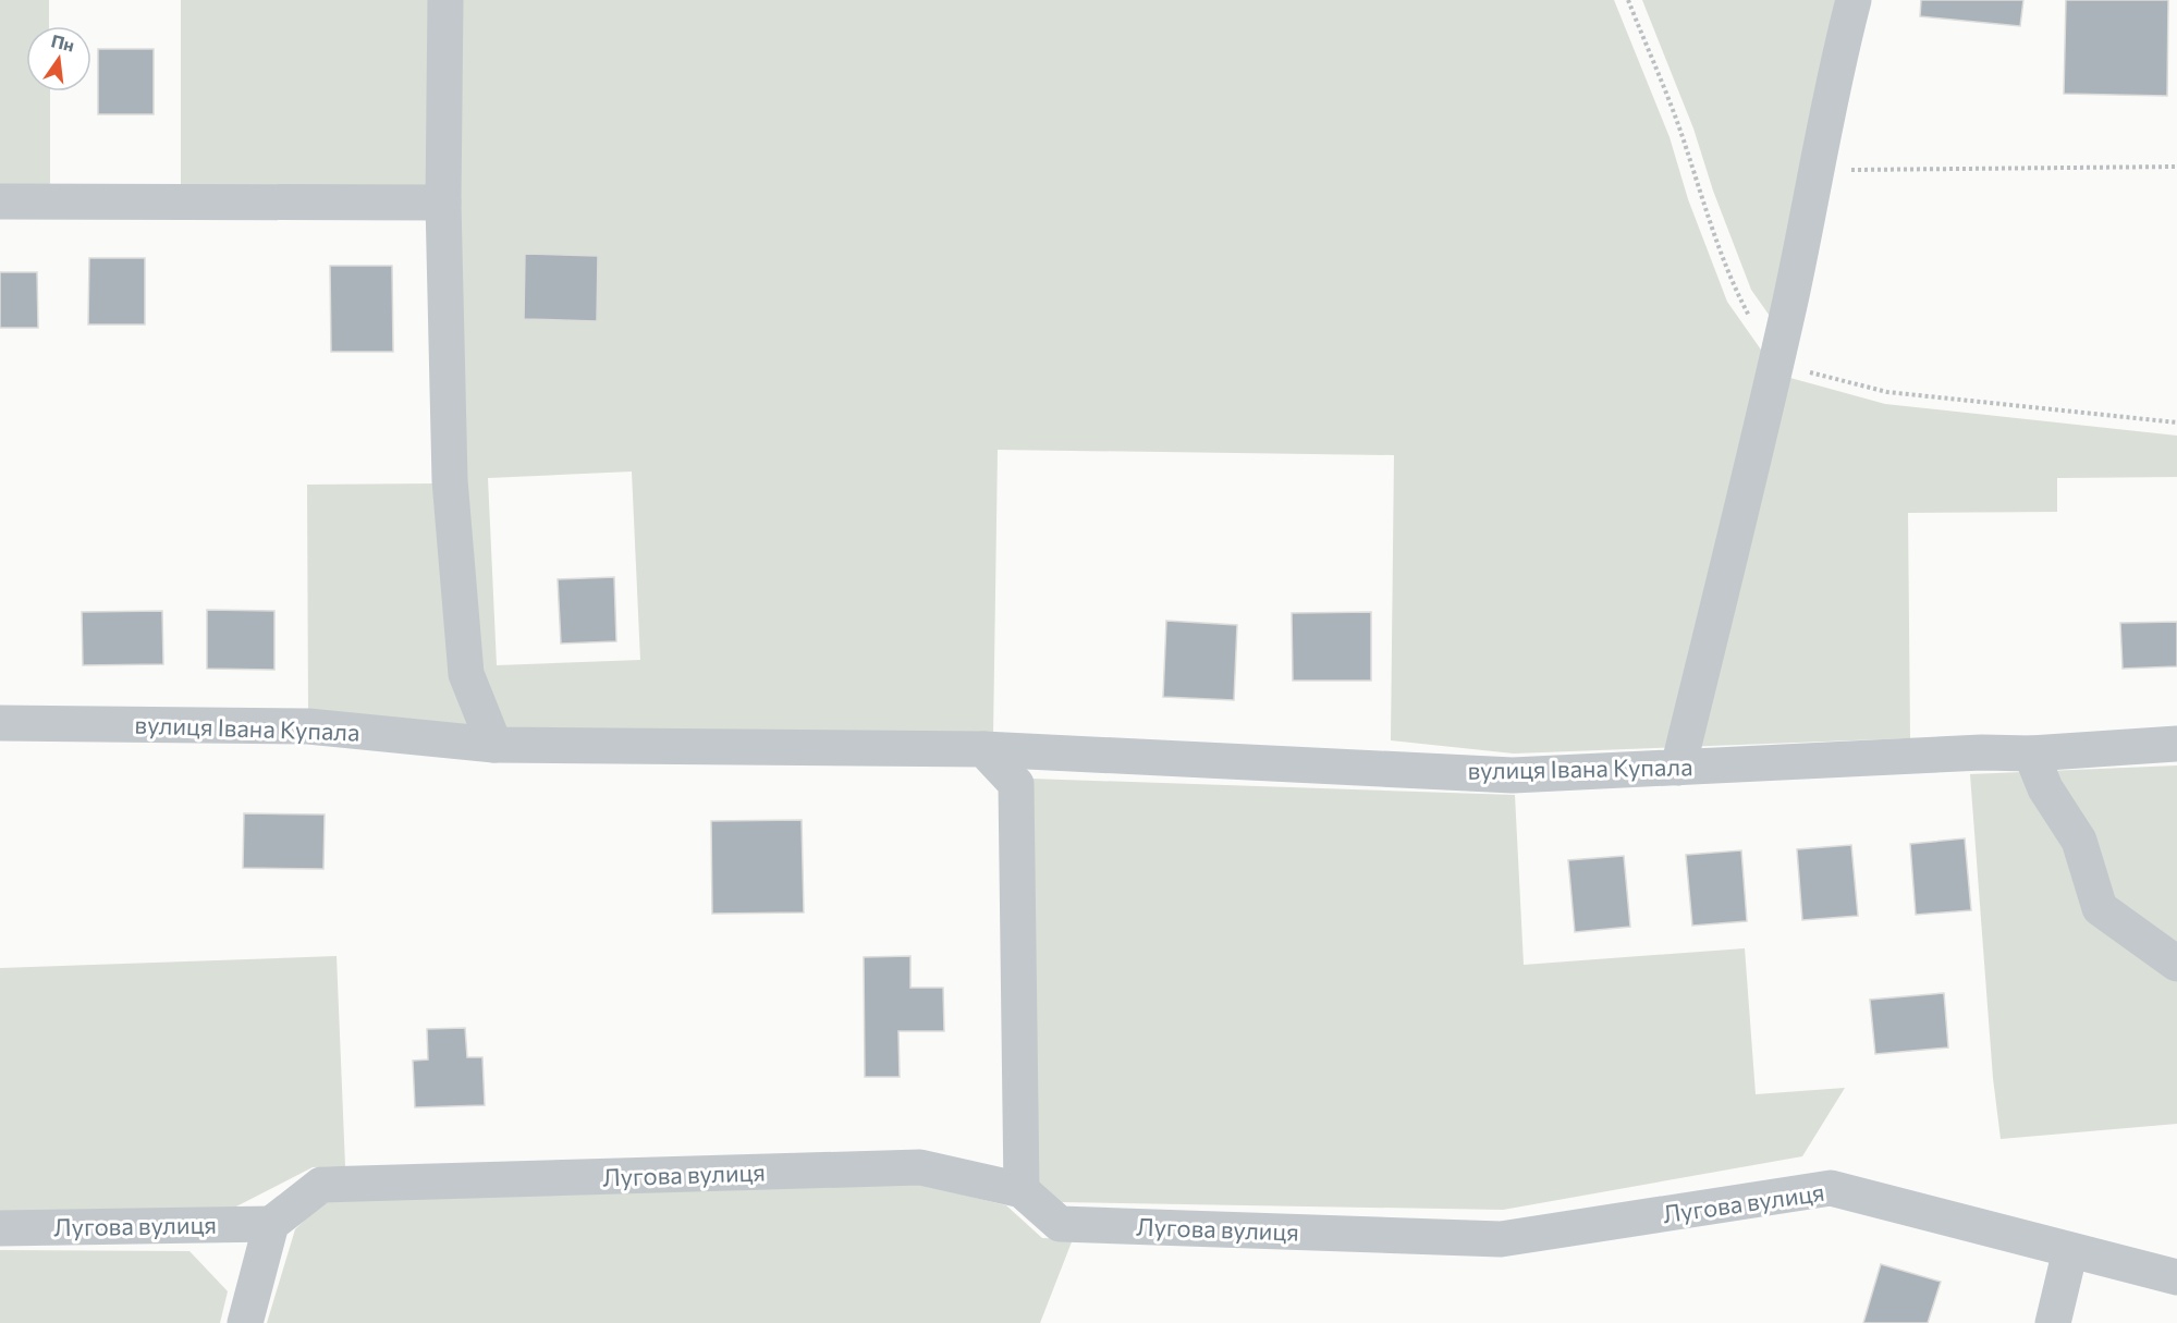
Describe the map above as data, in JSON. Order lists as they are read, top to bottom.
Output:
{
  "streets": {
    "street": ["вулиця Івана Купала", "Лугова вулиця"]
  },
  "north": "top"
}
